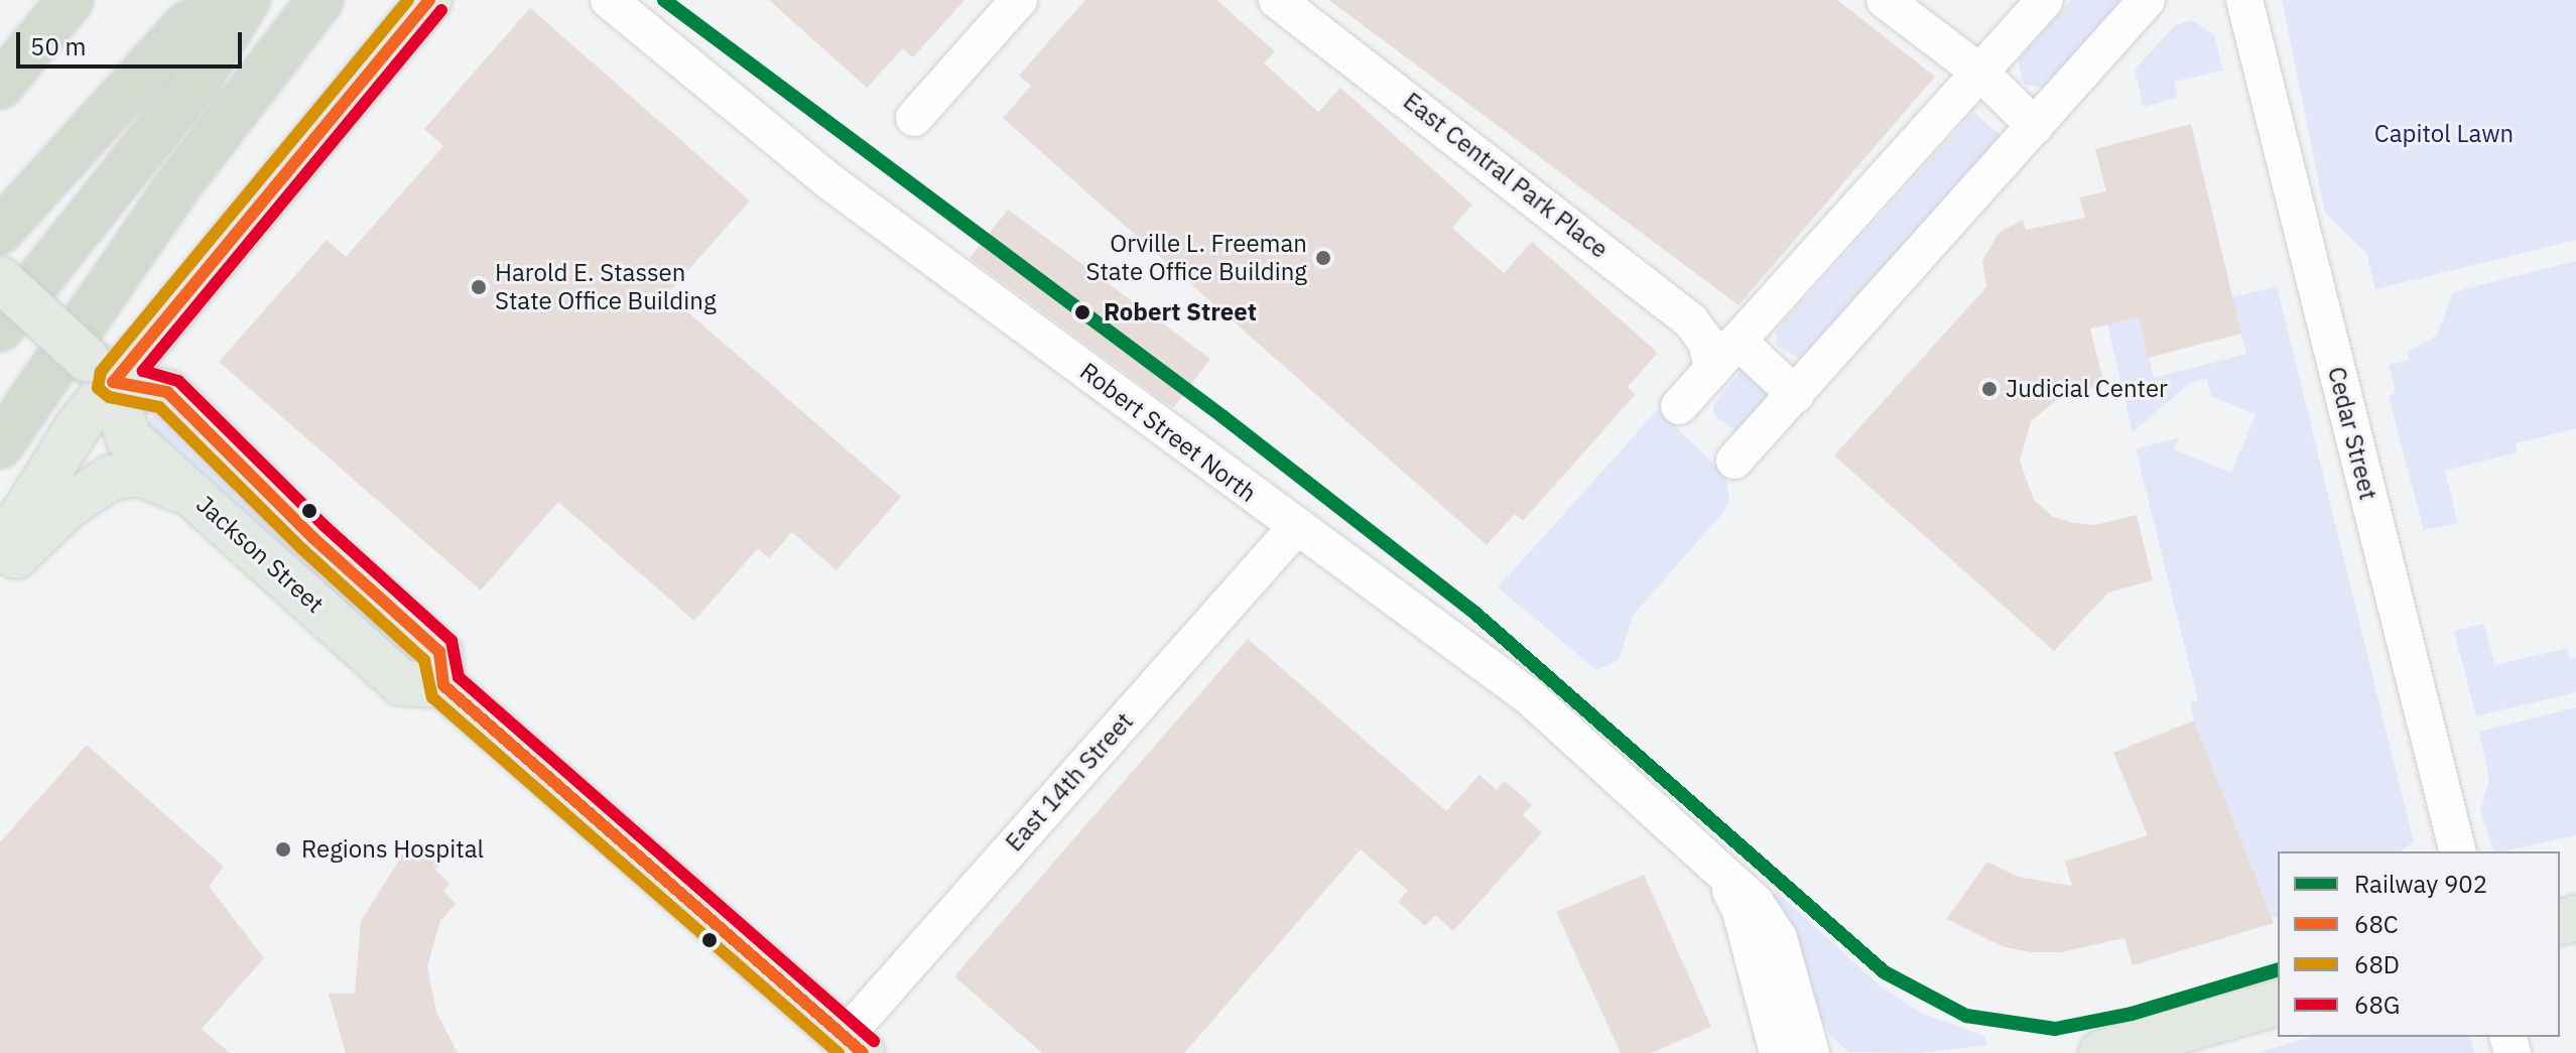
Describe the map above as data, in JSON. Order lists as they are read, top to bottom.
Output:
{
  "streets": {
    "main road": ["Jackson Street"],
    "street": [
      "East Central Park Place",
      "Robert Street North",
      "Cedar Street",
      "East 14th Street"
    ]
  },
  "crossings": [
    ["Robert Street North", "East 14th Street"]
  ],
  "parks": ["Capitol Lawn"],
  "places": [
    "Orville L. Freeman State Office Building",
    "Harold E. Stassen State Office Building",
    "Robert Street",
    "Judicial Center",
    "Regions Hospital"
  ],
  "lines": [
    "rail line 902",
    "transit line 68C",
    "transit line 68D",
    "transit line 68G"
  ],
  "legend": [
    "Railway 902",
    "68C",
    "68D",
    "68G"
  ],
  "scale_bar": "50 m"
}
